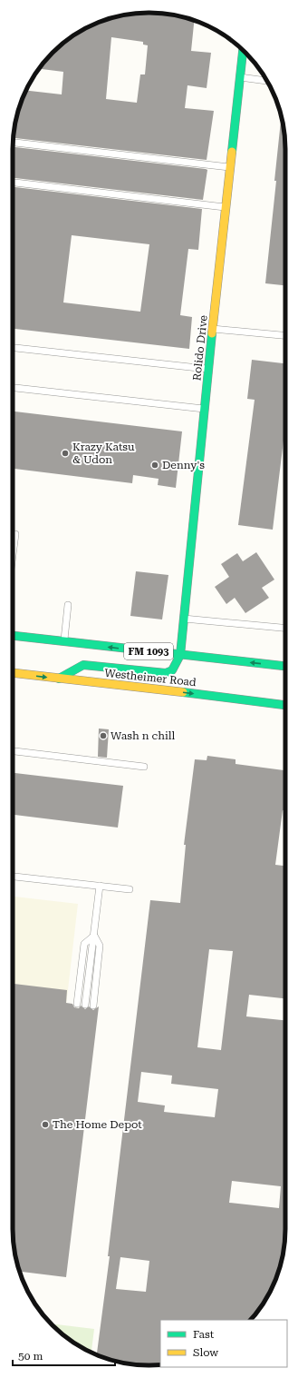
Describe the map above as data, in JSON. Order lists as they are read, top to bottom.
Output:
{
  "streets": {
    "main road": ["Rolido Drive", "FM 1093", "Westheimer Road"]
  },
  "crossings": [
    ["Rolido Drive", "FM 1093"]
  ],
  "places": [
    "Krazy Katsu & Udon",
    "Denny's",
    "Wash n chill",
    "The Home Depot"
  ],
  "legend": ["Fast", "Slow"],
  "scale_bar": "50 m"
}
